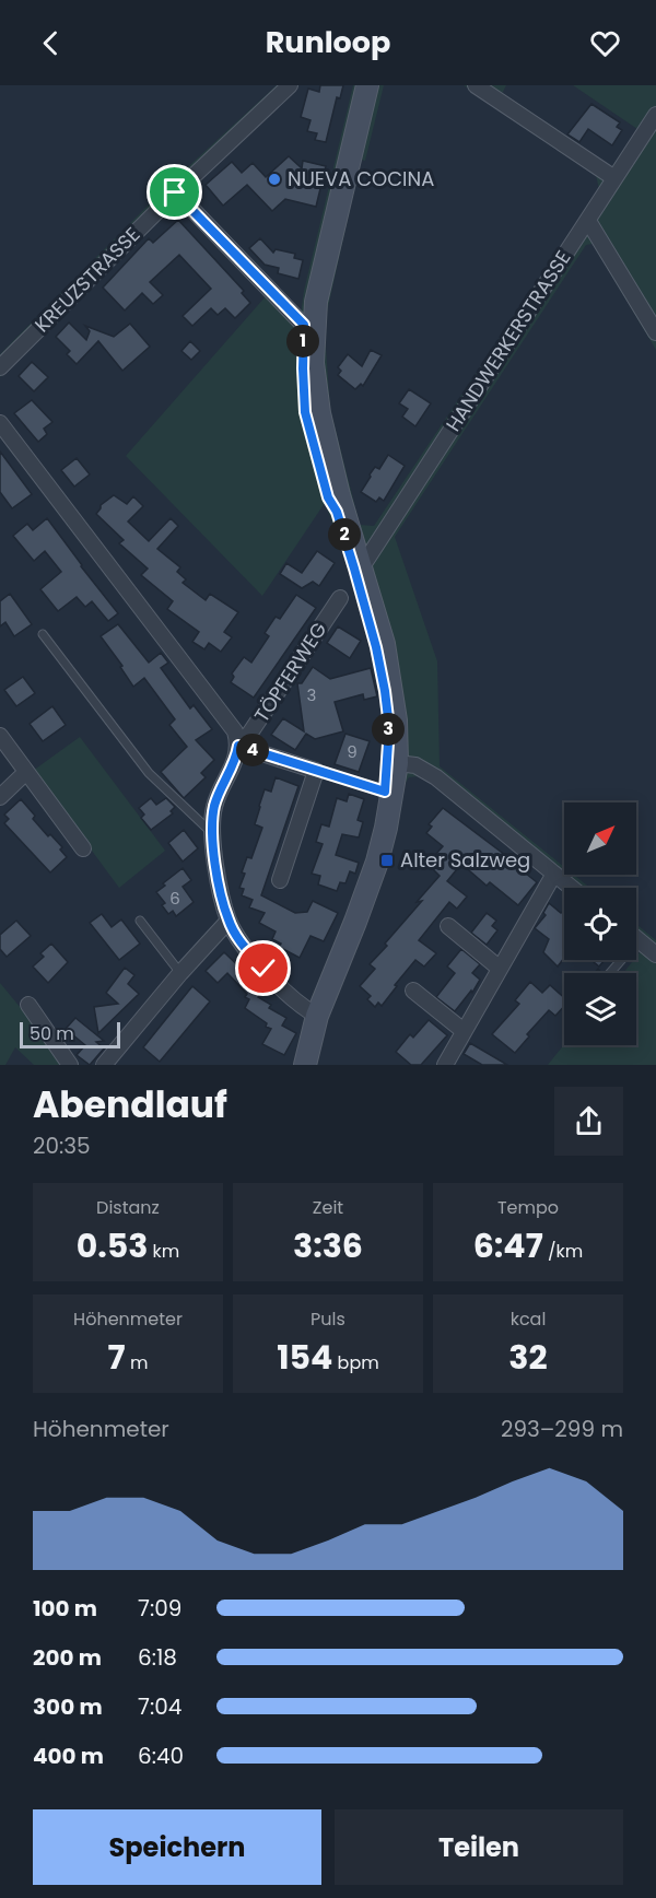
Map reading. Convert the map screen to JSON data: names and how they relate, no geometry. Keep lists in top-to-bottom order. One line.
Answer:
{"streets":{"street":["KREUZSTRASSE","HANDWERKERSTRASSE","TÖPFERWEG"]},"places":{"other":["NUEVA COCINA"],"transit":["Alter Salzweg"]},"house_numbers":["3","9","6"],"scale_bar":"50 m","north":"top right","page":{"header":"Runloop","pins":["1","2","3","4"],"scale":"50 m","heading":["Abendlauf","20:35"],"stats":[["Distanz","0.53 km"],["Zeit","3:36"],["Tempo","6:47 /km"],["Höhenmeter","7 m"],["Puls","154 bpm"],["kcal","32"]],"chart":["Höhenmeter","293–299 m"],"list":[{"name":"100 m","note":"7:09"},{"name":"200 m","note":"6:18"},{"name":"300 m","note":"7:04"},{"name":"400 m","note":"6:40"}],"buttons":["Speichern","Teilen"]}}
